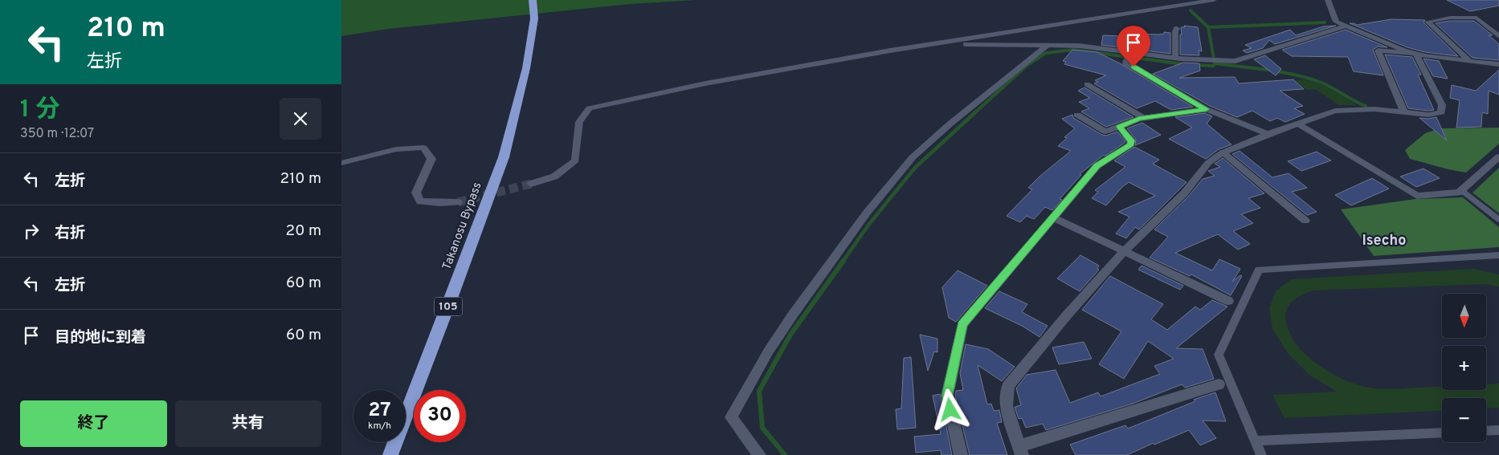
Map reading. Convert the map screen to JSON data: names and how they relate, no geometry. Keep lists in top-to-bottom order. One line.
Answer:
{"streets":{"highway":["Takanosu Bypass","105"]},"districts":["Isecho"],"north":"bottom","page":{"turn":["210 m","左折"],"heading":["1 分","350 m · 12:07"],"list":[{"name":"左折","value":"210 m"},{"name":"右折","value":"20 m"},{"name":"左折","value":"60 m"},{"name":"目的地に到着","value":"60 m"}],"map_buttons":["+","−"],"speed":"27 km/h","limit":"30","buttons":["終了","共有"]}}
